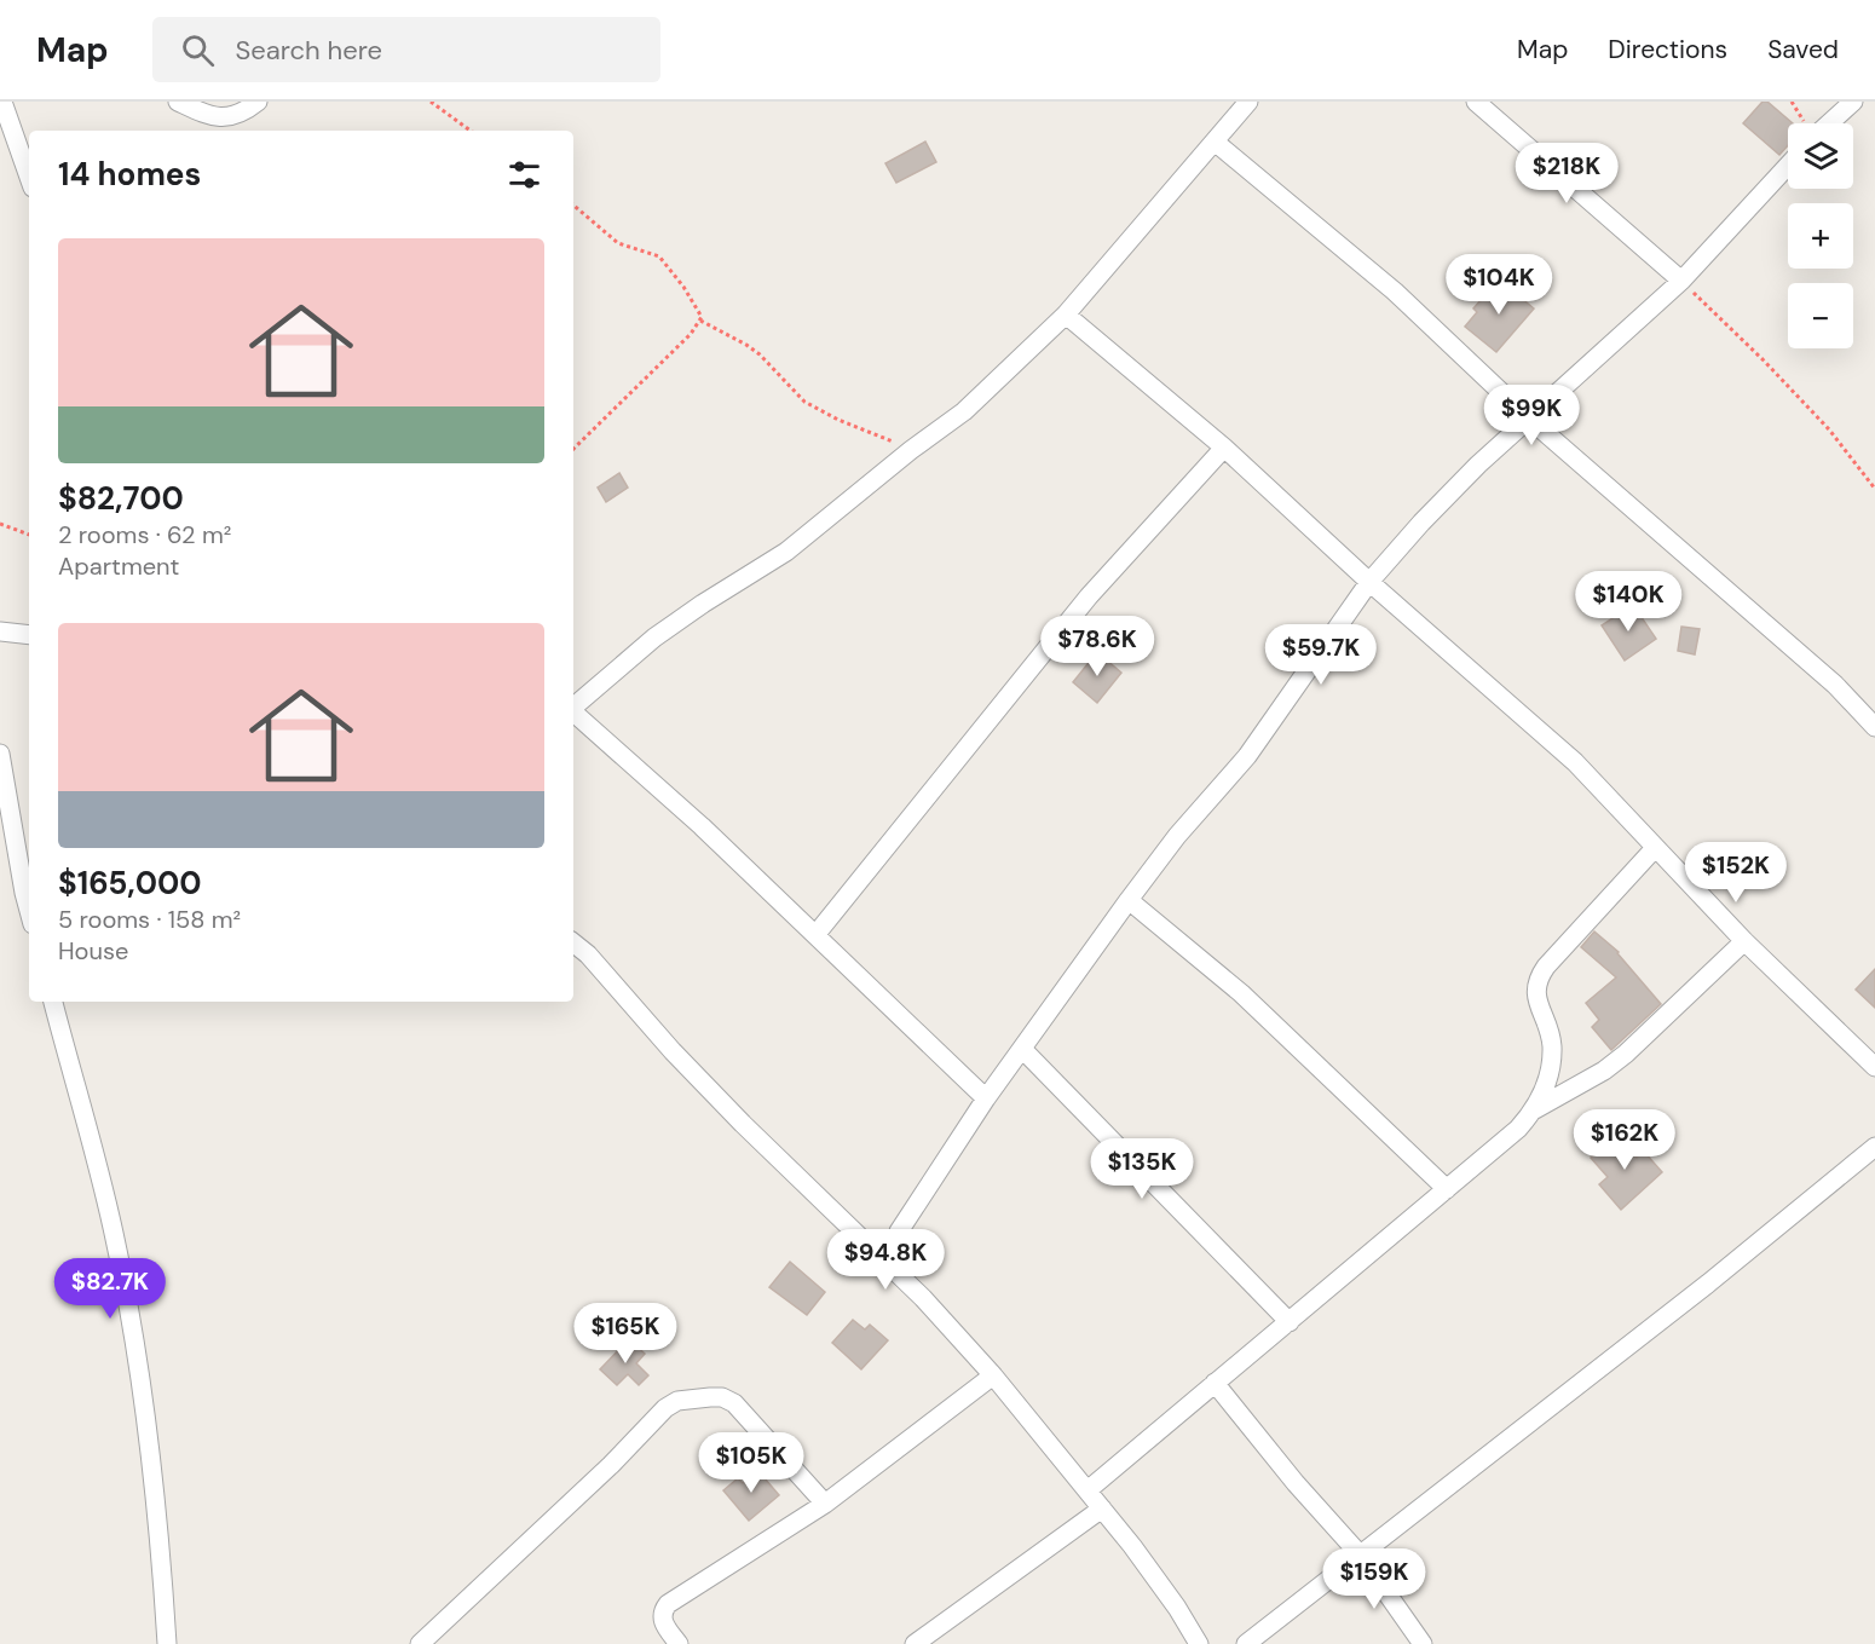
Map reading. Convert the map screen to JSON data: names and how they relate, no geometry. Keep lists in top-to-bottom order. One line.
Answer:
{"page":{"header":"Map","search":"Search here","nav":["Map","Directions","Saved"],"map_buttons":["+","−"],"heading":"14 homes","price":["$218K","$104K","$99K","$140K","$78.6K","$59.7K","$152K","$162K","$135K","$94.8K","$82.7K","$165K","$105K","$159K"],"list":[{"name":"$82,700","note":"2 rooms · 62 m² · Apartment"},{"name":"$165,000","note":"5 rooms · 158 m² · House"}]}}
